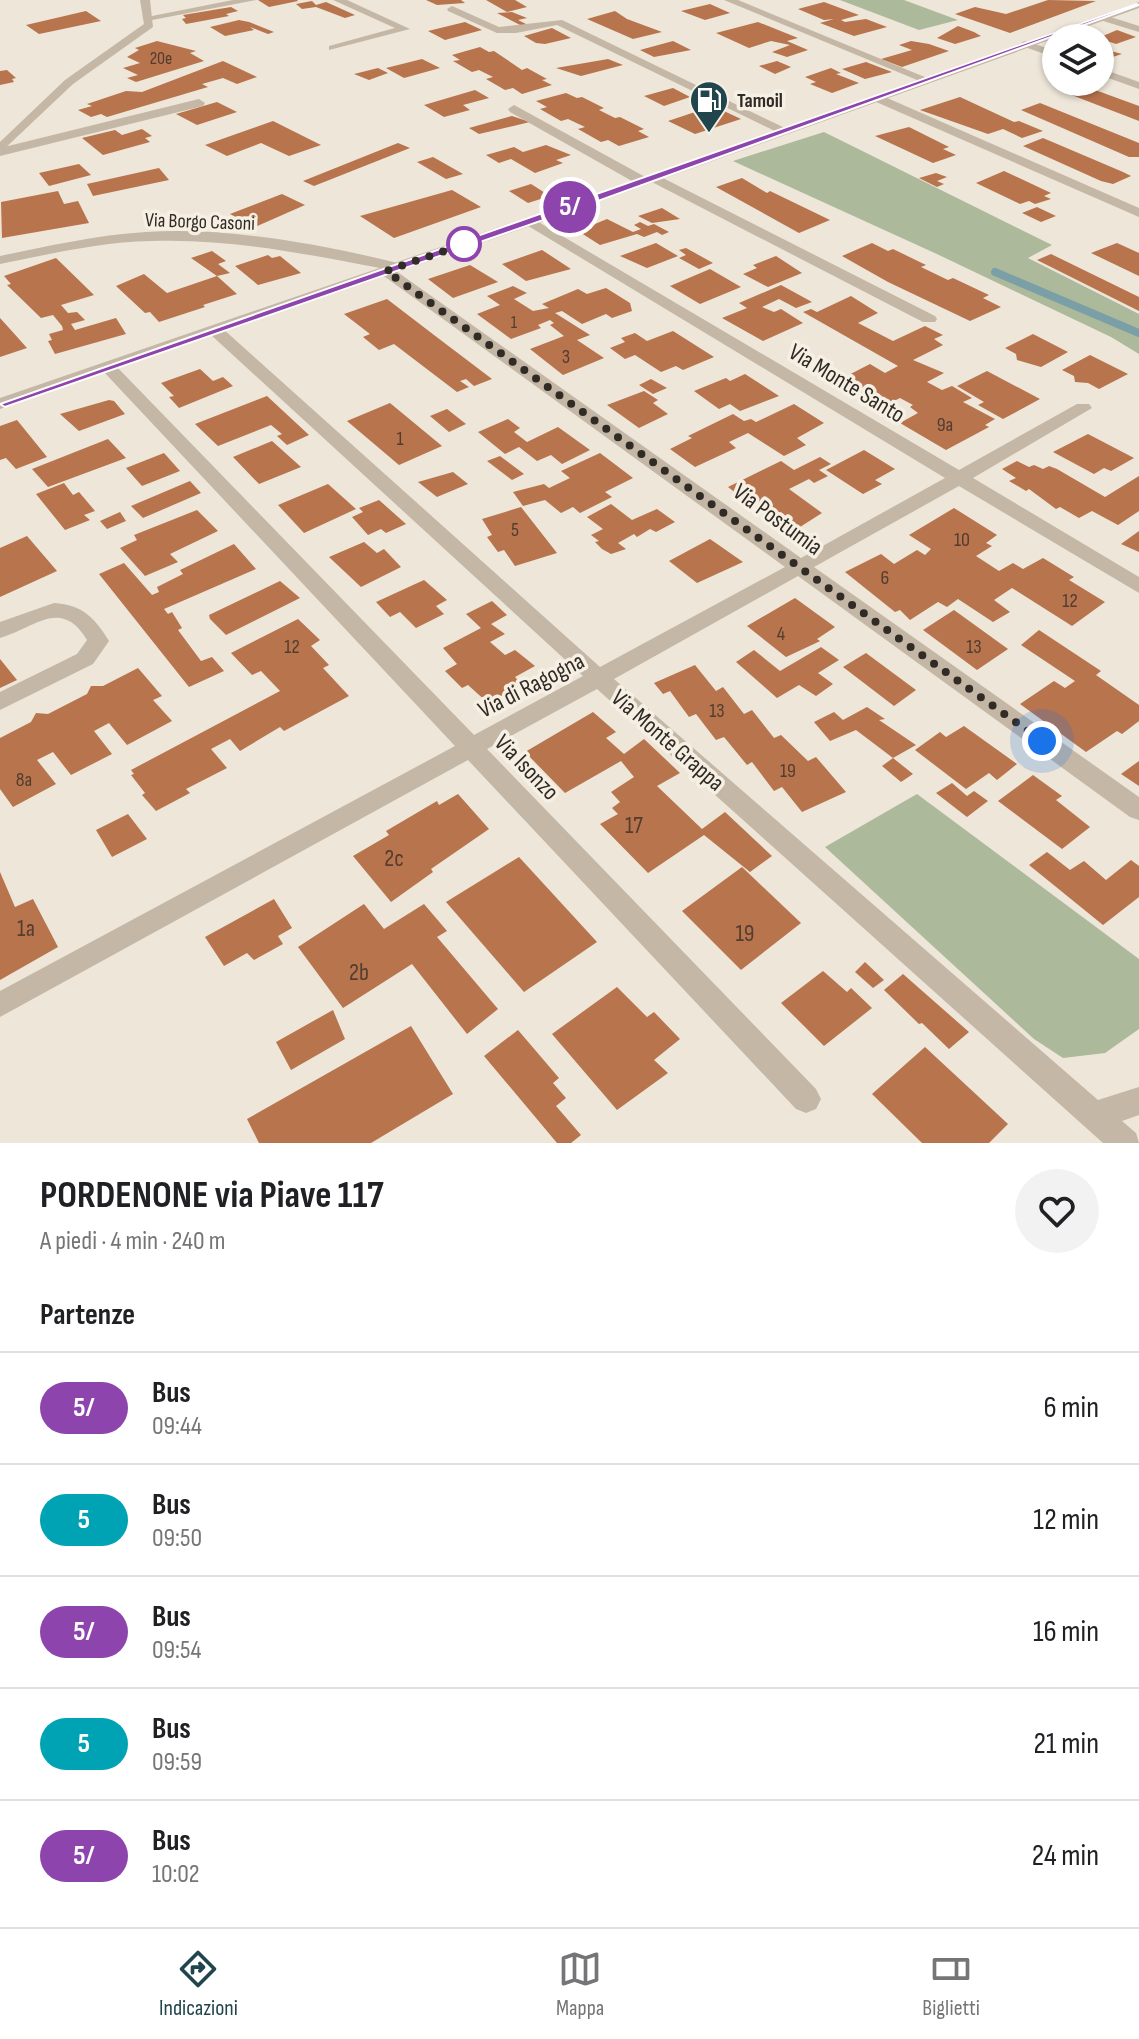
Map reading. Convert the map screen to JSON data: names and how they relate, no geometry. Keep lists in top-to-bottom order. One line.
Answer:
{"streets":{"street":["Via Borgo Casoni","Via Monte Santo","Via Postumia","Via di Ragogna","Via Monte Grappa","Via Isonzo"]},"crossings":[["Via Borgo Casoni","Via Postumia"],["Via Monte Santo","Via di Ragogna"],["Via Postumia","Via di Ragogna"],["Via di Ragogna","Via Monte Grappa"],["Via di Ragogna","Via Isonzo"]],"places":{"fuel station":["Tamoil"]},"lines":["bus line 5/"],"house_numbers":["20e","1","3","9a","1","5","10","6","12","4","12","13","13","19","8a","17","2c","1a","19","2b"],"page":{"on_map":"5/","heading":[["PORDENONE via Piave 117","A piedi · 4 min · 240 m"],"Partenze"],"list":[{"mark":"5/","name":"Bus","note":"09:44","value":"6 min"},{"mark":"5","name":"Bus","note":"09:50","value":"12 min"},{"mark":"5/","name":"Bus","note":"09:54","value":"16 min"},{"mark":"5","name":"Bus","note":"09:59","value":"21 min"},{"mark":"5/","name":"Bus","note":"10:02","value":"24 min"}],"tabs":["Indicazioni","Mappa","Biglietti"]}}
